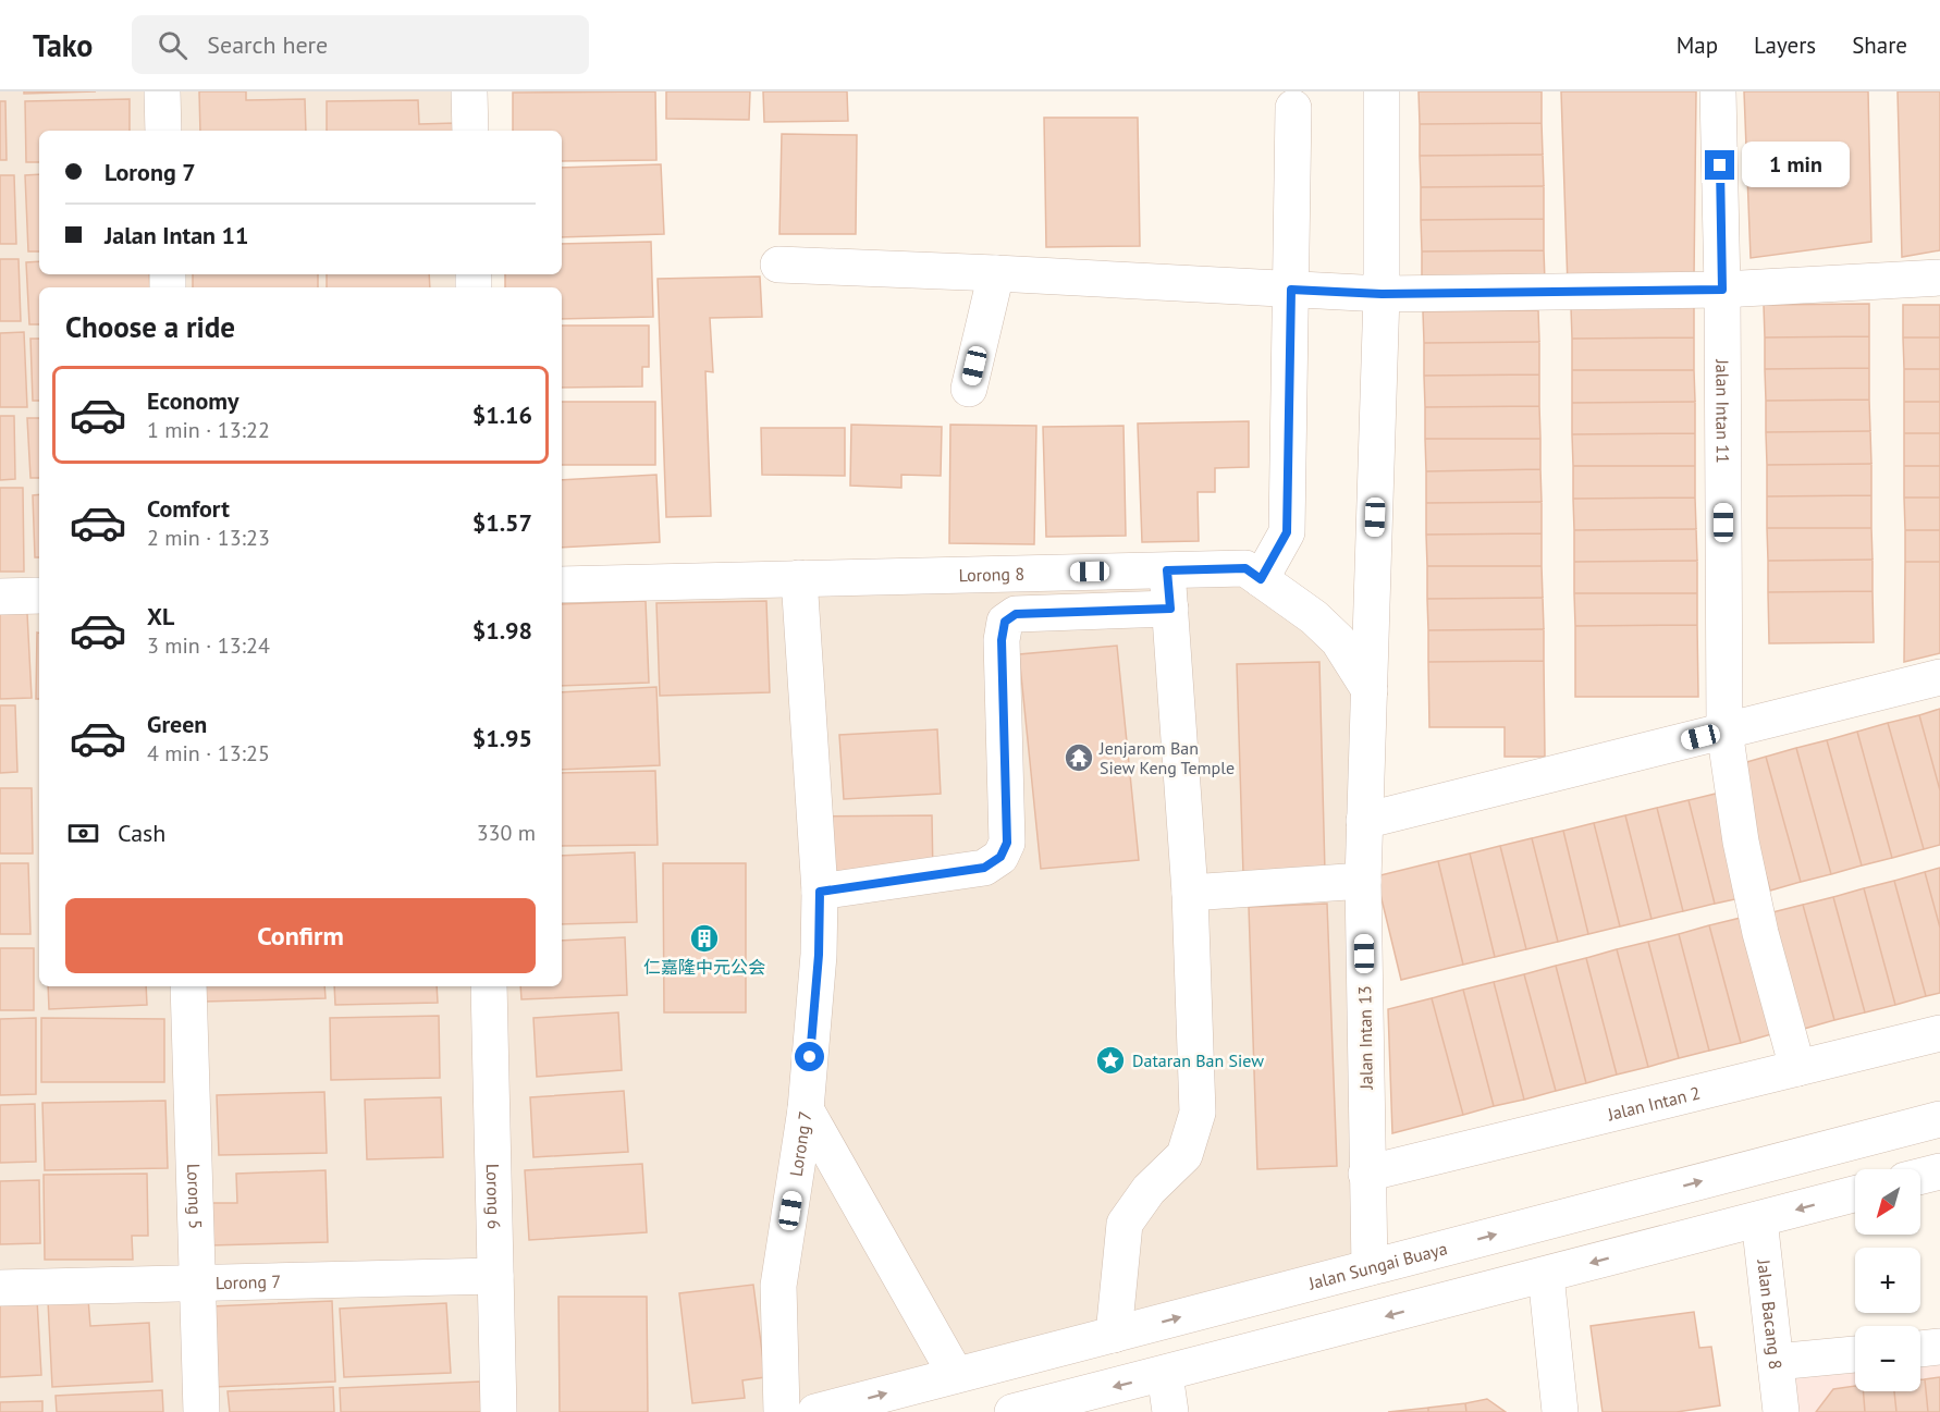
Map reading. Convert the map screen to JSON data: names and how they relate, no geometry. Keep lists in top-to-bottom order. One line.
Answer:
{"streets":{"street":["Jalan Intan 11","Lorong 8","Jalan Intan 13","Jalan Intan 2","Lorong 7","Lorong 5","Lorong 6","Jalan Sungai Buaya","Jalan Bacang 8"]},"crossings":[["Jalan Intan 11","Jalan Intan 2"],["Lorong 8","Jalan Intan 13"],["Lorong 8","Lorong 7"],["Jalan Intan 13","Jalan Intan 2"],["Jalan Intan 13","Jalan Sungai Buaya"],["Lorong 7","Lorong 5"],["Lorong 7","Lorong 6"]],"places":{"temple":["Jenjarom Ban Siew Keng Temple"],"building":["仁嘉隆中元公会"],"place":["Dataran Ban Siew"]},"north":"bottom left","page":{"header":"Tako","search":"Search here","nav":["Map","Layers","Share"],"banner":["Lorong 7","Jalan Intan 11"],"bubble":"1 min","heading":"Choose a ride","list":[{"name":"Economy","note":"1 min · 13:22","value":"$1.16"},{"name":"Comfort","note":"2 min · 13:23","value":"$1.57"},{"name":"XL","note":"3 min · 13:24","value":"$1.98"},{"name":"Green","note":"4 min · 13:25","value":"$1.95"}],"pay":["Cash","330 m"],"buttons":"Confirm","map_buttons":["+","−"]}}
